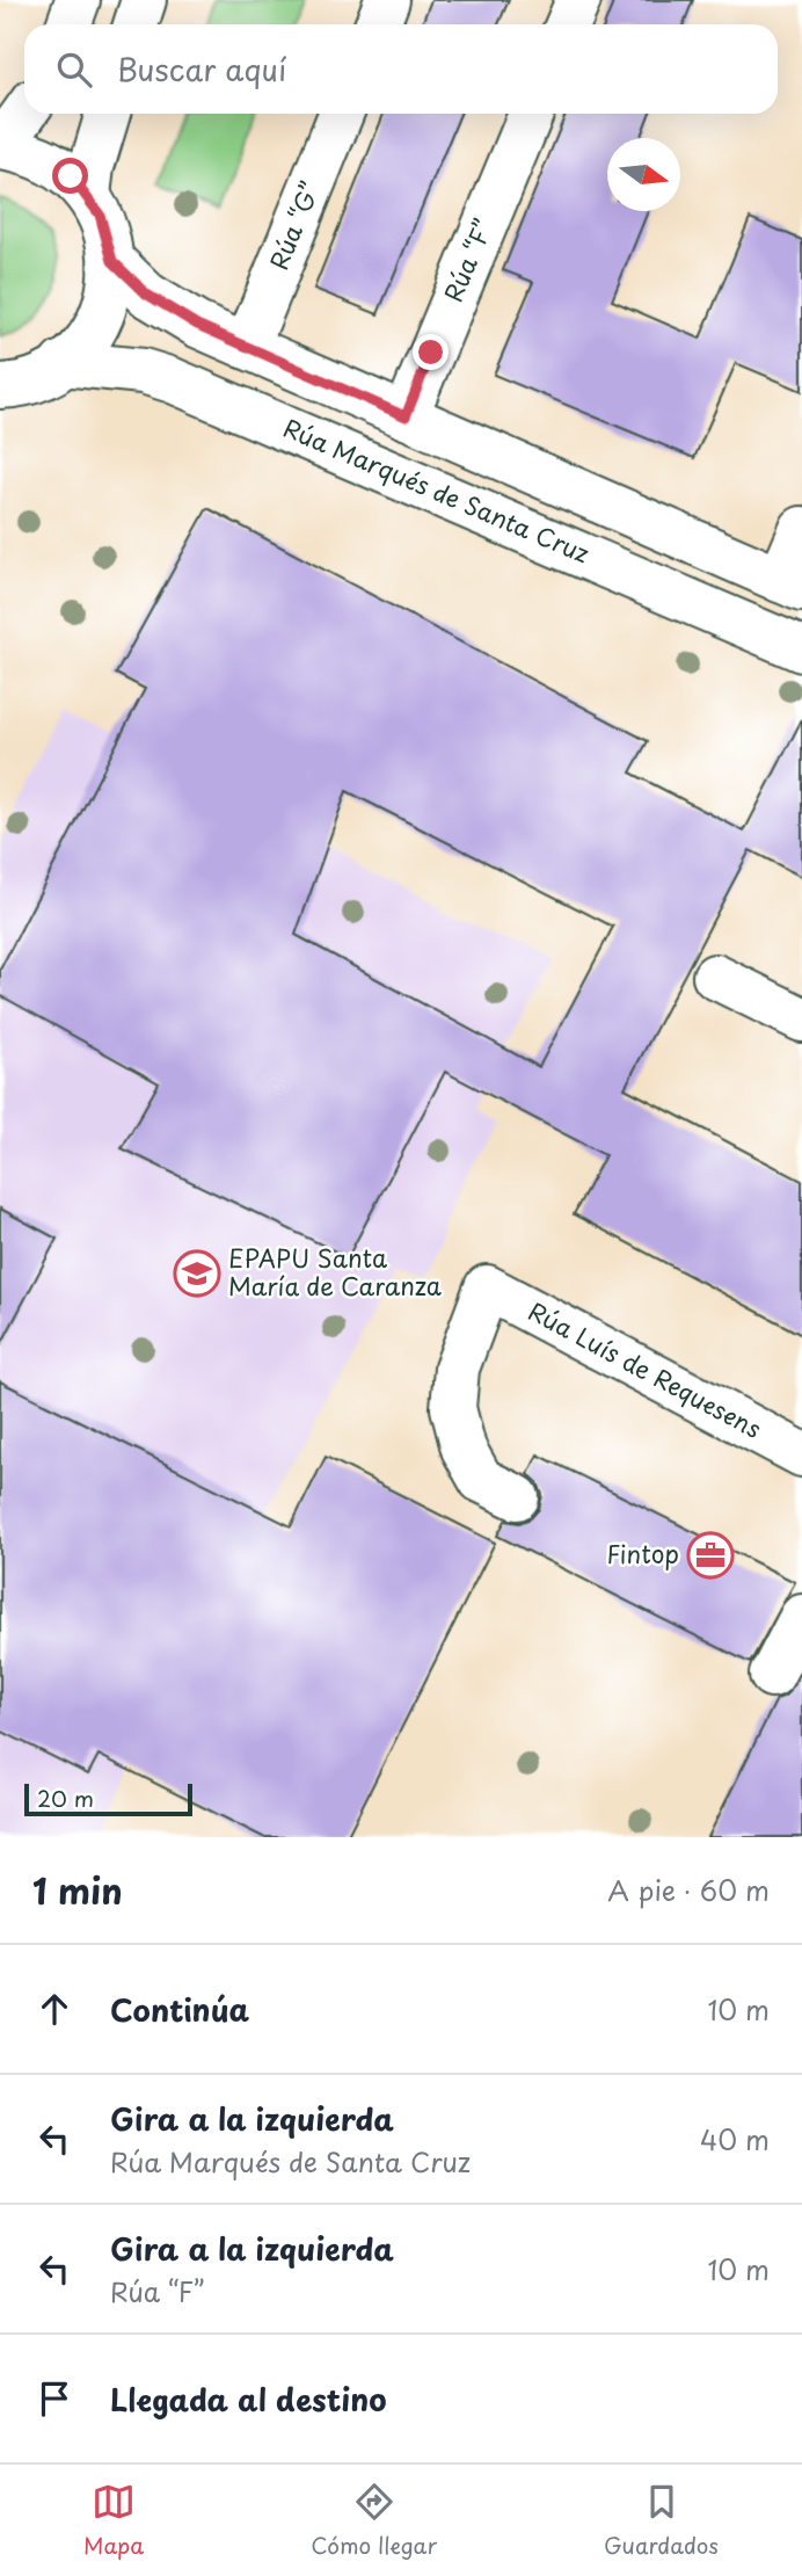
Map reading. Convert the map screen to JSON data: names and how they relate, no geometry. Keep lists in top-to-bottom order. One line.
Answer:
{"streets":{"street":["Rúa “G”","Rúa “F”","Rúa Marqués de Santa Cruz","Rúa Luís de Requesens"]},"places":{"school or university":["EPAPU Santa María de Caranza"],"office":["Fintop"]},"scale_bar":"20 m","north":"right","page":{"search":"Buscar aquí","scale":"20 m","heading":["1 min","A pie · 60 m"],"list":[["Continúa","10 m"],["Gira a la izquierda","Rúa Marqués de Santa Cruz","40 m"],["Gira a la izquierda","Rúa “F”","10 m"],"Llegada al destino"],"nav":["Mapa","Cómo llegar","Guardados"]}}
